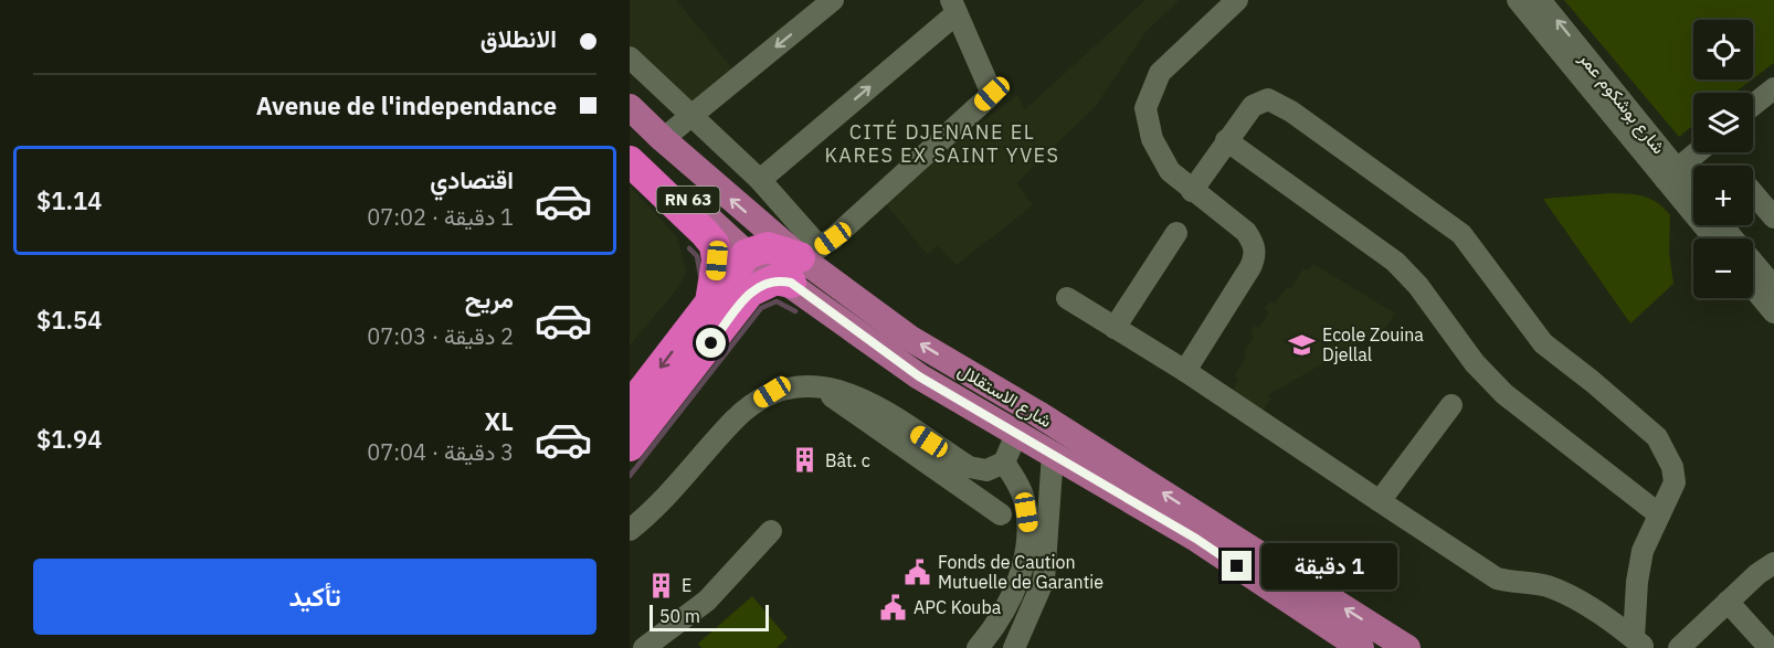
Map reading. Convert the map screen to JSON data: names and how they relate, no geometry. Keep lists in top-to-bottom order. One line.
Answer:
{"streets":{"main road":["RN 63","شارع الاستقلال"],"street":["شارع بوشكوم عمر"]},"crossings":[["RN 63","شارع الاستقلال"]],"districts":["CITÉ DJENANE EL KARES EX SAINT YVES"],"places":{"school or university":["Ecole Zouina Djellal"],"building":["Bât. c","E"],"public building":["Fonds de Caution Mutuelle de Garantie","APC Kouba"]},"scale_bar":"50 m","page":{"banner":["الانطلاق","Avenue de l'independance"],"map_buttons":["+","−"],"list":[{"name":"اقتصادي","note":"1 دقيقة · 07:02","value":"$1.14"},{"name":"مريح","note":"2 دقيقة · 07:03","value":"$1.54"},{"name":"XL","note":"3 دقيقة · 07:04","value":"$1.94"}],"bubble":"1 دقيقة","buttons":"تأكيد","scale":"50 m"}}
